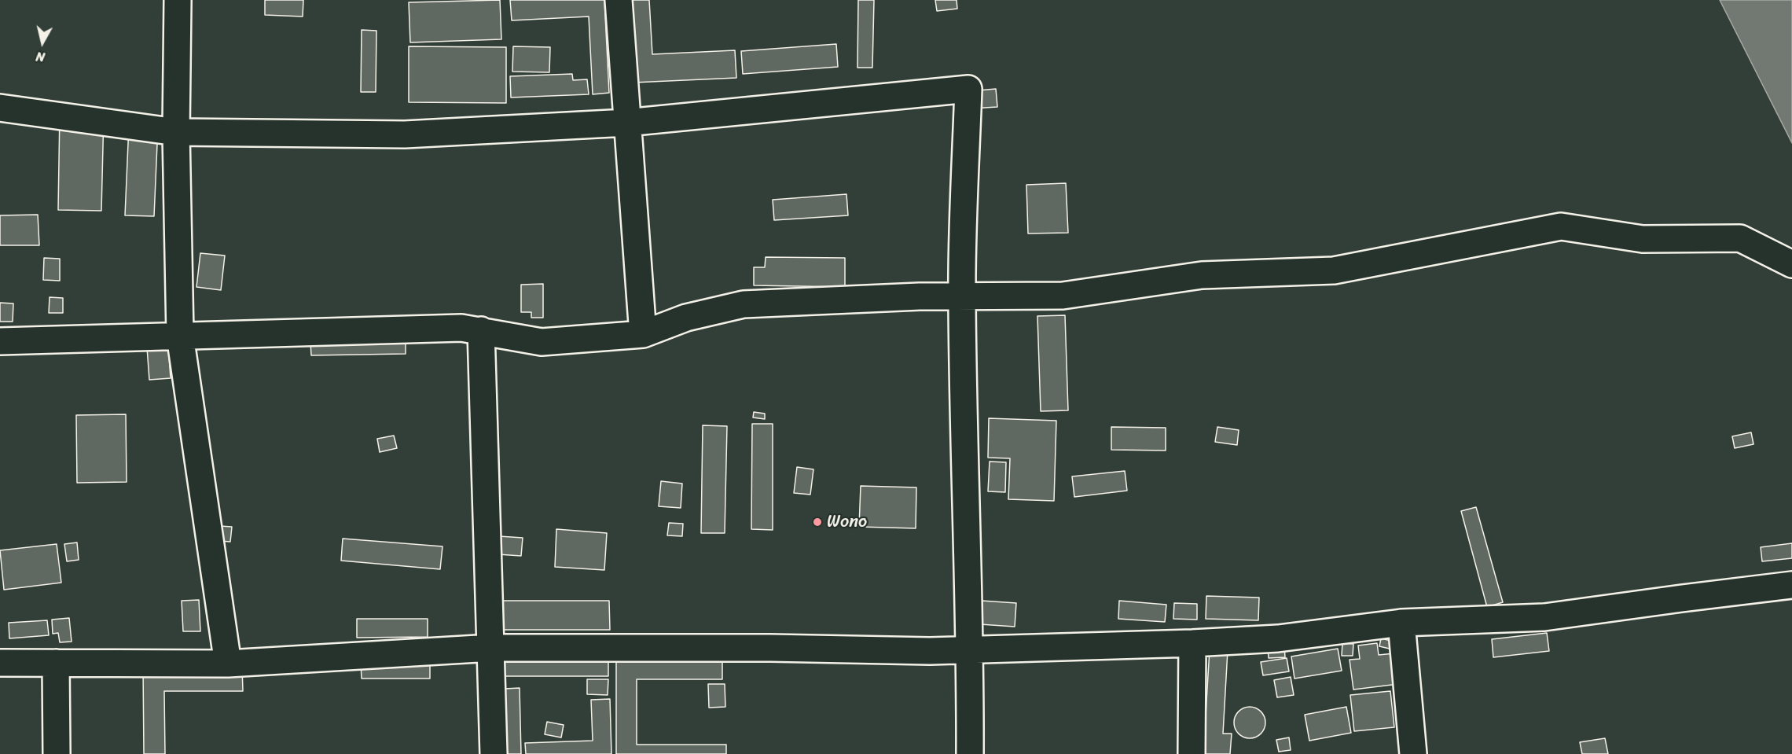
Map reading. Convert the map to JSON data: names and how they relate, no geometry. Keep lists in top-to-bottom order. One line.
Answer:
{"places":["Wono"],"north":"bottom"}
